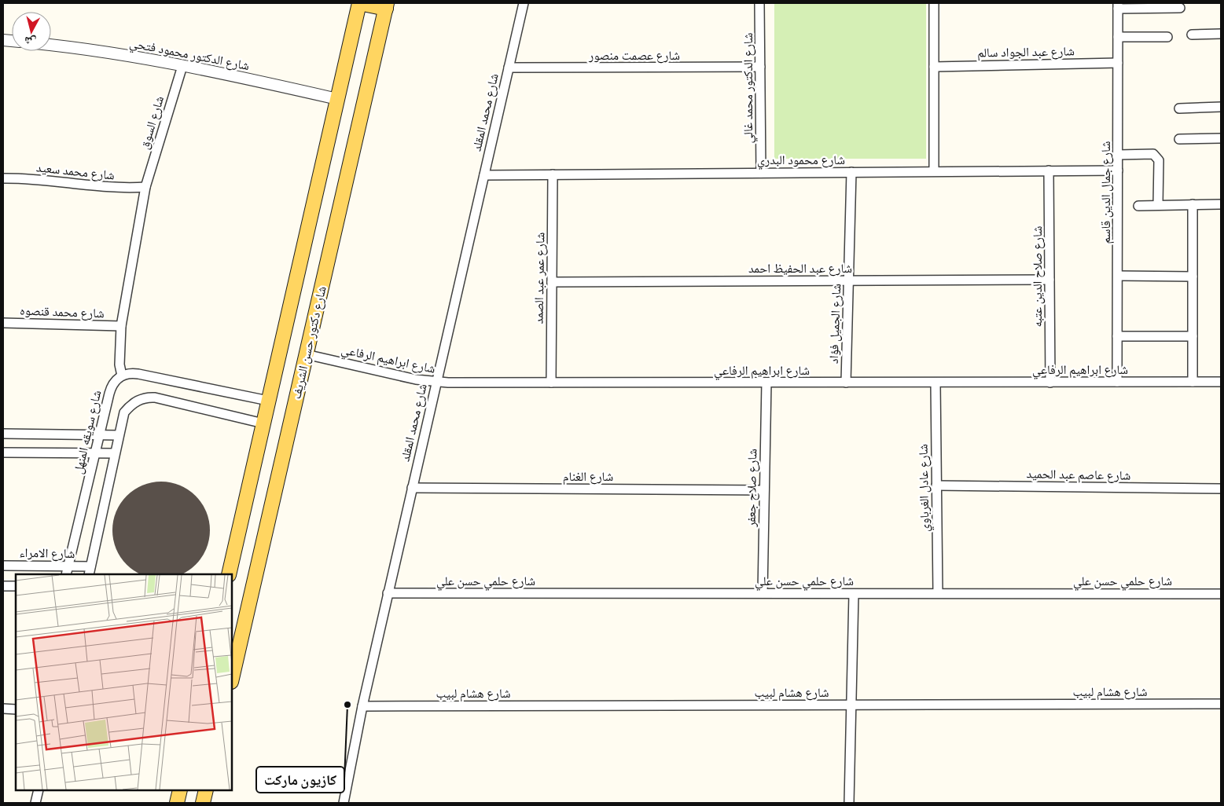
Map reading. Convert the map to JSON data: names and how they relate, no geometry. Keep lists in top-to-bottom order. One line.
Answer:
{"streets":{"main road":["شارع دكتور حسن الشريف"],"street":["شارع عبد الجواد سالم","شارع الدكتور محمود فتحي","شارع عصمت منصور","شارع الدكتور محمد غالي","شارع محمد المقلد","شارع السوق","شارع محمود البدري","شارع محمد سعيد","شارع جمال الدين قاسم","شارع عبد الحفيظ احمد","شارع صلاح الدين عتبه","شارع عمر عبد الصمد","شارع محمد قنصوه","شارع الجميل فؤاد","شارع ابراهيم الرفاعي","شارع سويقه المنهل","شارع عاصم عبد الحميد","شارع الغنام","شارع صلاح جعفر","شارع عادل الغرباوي","شارع الامراء","شارع حلمي حسن علي","شارع هشام لبيب"]},"crossings":[["شارع عبد الجواد سالم","شارع جمال الدين قاسم"],["شارع الدكتور محمود فتحي","شارع السوق"],["شارع الدكتور محمود فتحي","شارع دكتور حسن الشريف"],["شارع عصمت منصور","شارع الدكتور محمد غالي"],["شارع عصمت منصور","شارع محمد المقلد"],["شارع الدكتور محمد غالي","شارع محمود البدري"],["شارع محمد المقلد","شارع محمود البدري"],["شارع محمد المقلد","شارع ابراهيم الرفاعي"],["شارع محمد المقلد","شارع الغنام"],["شارع محمد المقلد","شارع حلمي حسن علي"],["شارع محمد المقلد","شارع هشام لبيب"],["شارع السوق","شارع محمد سعيد"],["شارع السوق","شارع محمد قنصوه"],["شارع السوق","شارع سويقه المنهل"],["شارع محمود البدري","شارع جمال الدين قاسم"],["شارع محمود البدري","شارع صلاح الدين عتبه"],["شارع محمود البدري","شارع عمر عبد الصمد"],["شارع محمود البدري","شارع الجميل فؤاد"],["شارع جمال الدين قاسم","شارع ابراهيم الرفاعي"],["شارع عبد الحفيظ احمد","شارع صلاح الدين عتبه"],["شارع عبد الحفيظ احمد","شارع عمر عبد الصمد"],["شارع عبد الحفيظ احمد","شارع الجميل فؤاد"],["شارع صلاح الدين عتبه","شارع ابراهيم الرفاعي"],["شارع عمر عبد الصمد","شارع ابراهيم الرفاعي"],["شارع الجميل فؤاد","شارع ابراهيم الرفاعي"],["شارع دكتور حسن الشريف","شارع ابراهيم الرفاعي"],["شارع ابراهيم الرفاعي","شارع صلاح جعفر"],["شارع ابراهيم الرفاعي","شارع عادل الغرباوي"],["شارع سويقه المنهل","شارع الامراء"],["شارع عاصم عبد الحميد","شارع عادل الغرباوي"],["شارع الغنام","شارع صلاح جعفر"],["شارع صلاح جعفر","شارع حلمي حسن علي"],["شارع عادل الغرباوي","شارع حلمي حسن علي"]],"places":["كازيون ماركت"],"north":"bottom"}
